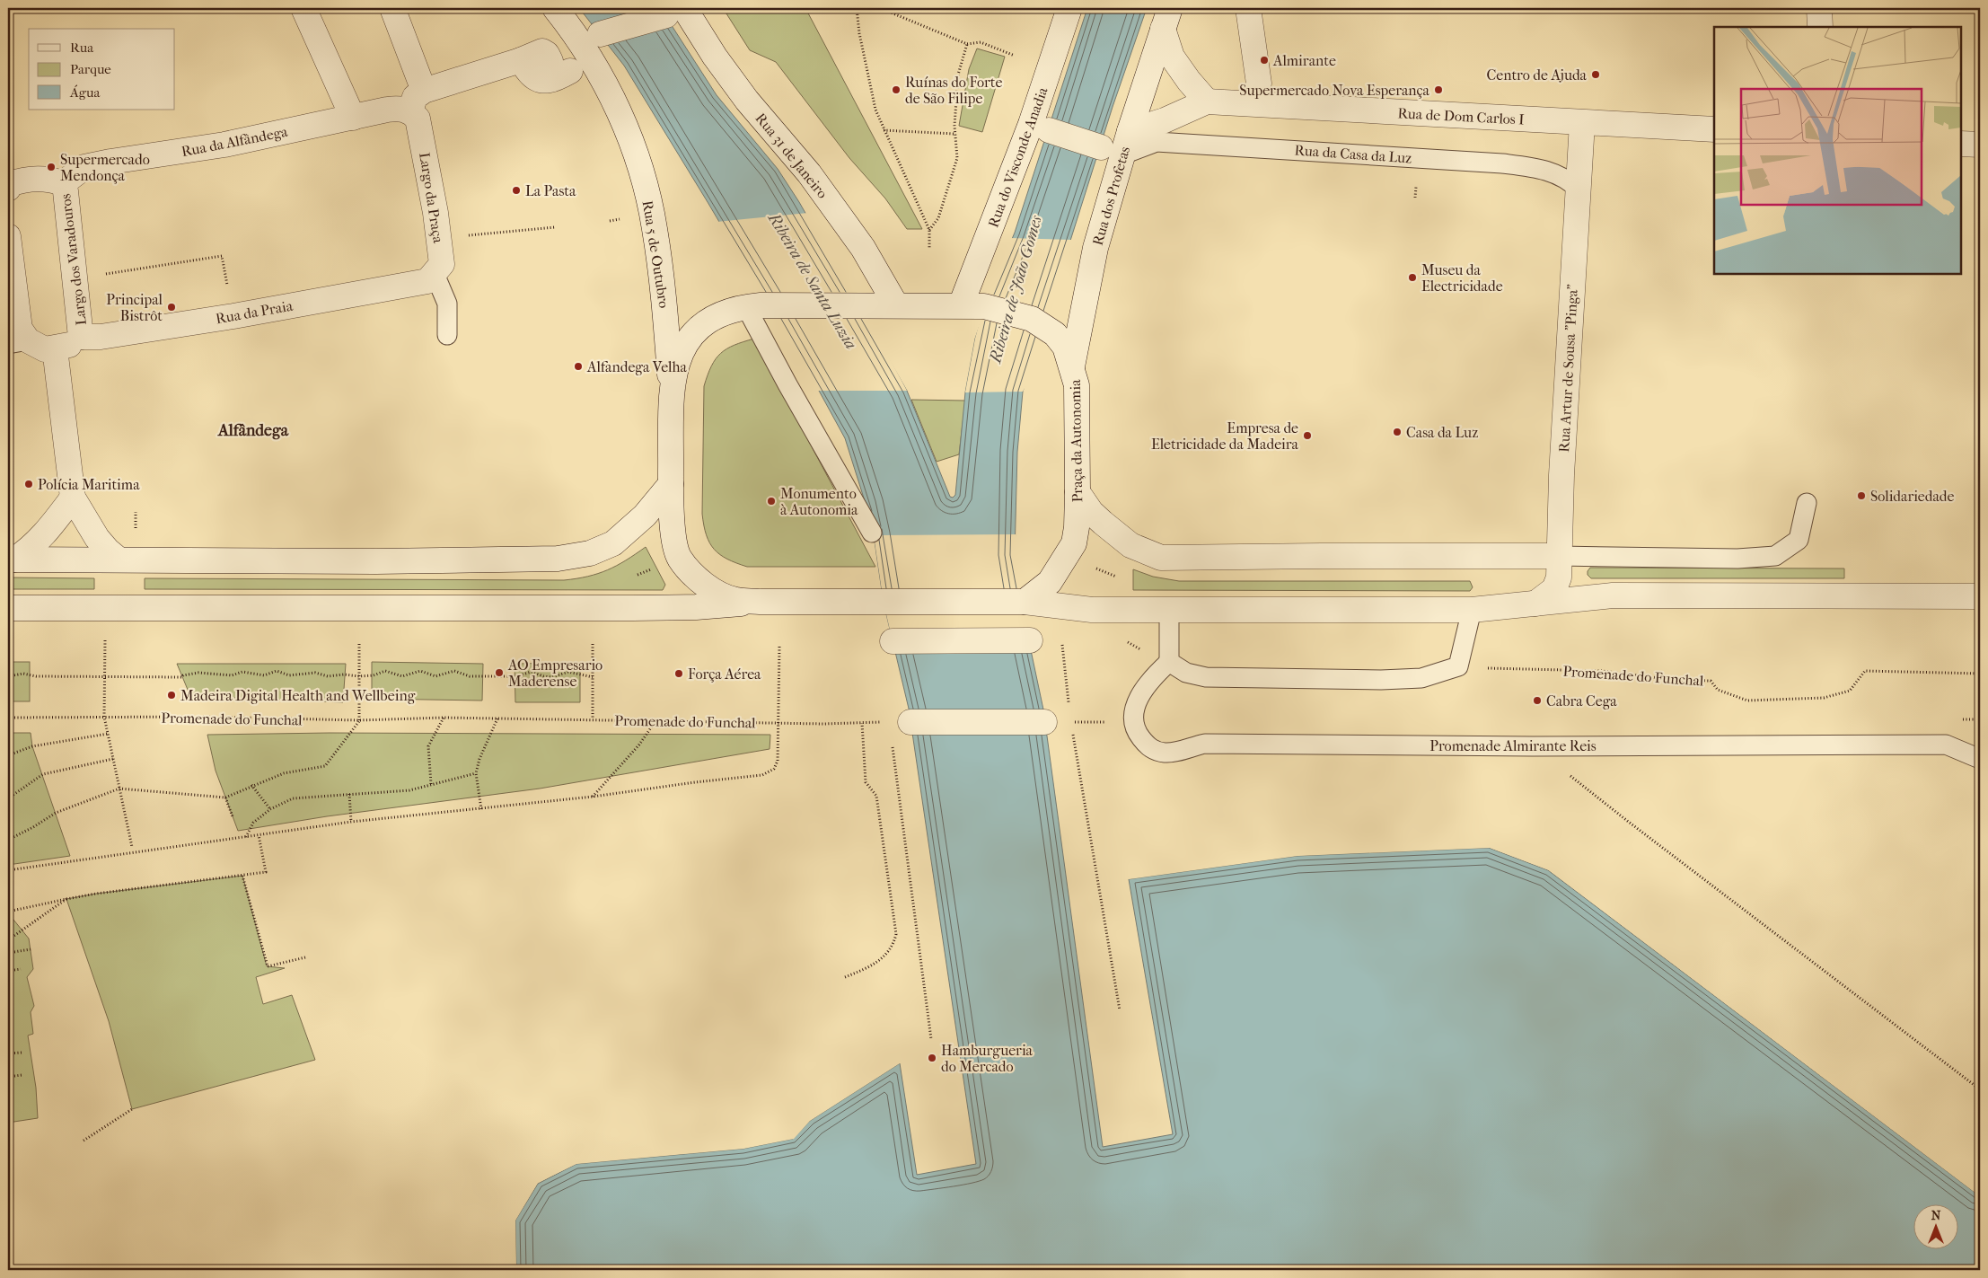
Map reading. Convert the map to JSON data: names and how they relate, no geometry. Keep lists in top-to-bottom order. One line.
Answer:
{"streets":{"street":["Rua de Dom Carlos I","Rua da Alfândega","Rua 31 de Janeiro","Rua do Visconde Anadia","Rua dos Profetas","Largo da Praça","Rua 5 de Outubro","Largo dos Varadouros","Rua da Praia","Rua Artur de Sousa \"Pinga\"","Praça da Autonomia"],"lane":["Rua da Casa da Luz","Promenade Almirante Reis"],"path":["Promenade do Funchal"]},"crossings":[["Rua de Dom Carlos I","Rua dos Profetas"],["Rua de Dom Carlos I","Rua Artur de Sousa \"Pinga\""],["Rua da Alfândega","Largo da Praça"],["Rua da Alfândega","Largo dos Varadouros"],["Rua da Casa da Luz","Rua dos Profetas"],["Rua da Casa da Luz","Rua Artur de Sousa \"Pinga\""],["Rua 31 de Janeiro","Praça da Autonomia"],["Rua do Visconde Anadia","Praça da Autonomia"],["Rua dos Profetas","Praça da Autonomia"],["Largo da Praça","Rua da Praia"],["Rua 5 de Outubro","Praça da Autonomia"],["Largo dos Varadouros","Rua da Praia"]],"districts":["Alfândega"],"water":["Ribeira de Santa Luzia","Ribeira de João Gomes"],"places":["Almirante","Centro de Ajuda","Ruínas do Forte de São Filipe","Supermercado Nova Esperança","Supermercado Mendonça","La Pasta","Museu da Electricidade","Principal Bistrôt","Alfandega Velha","Casa da Luz","Empresa de Eletricidade da Madeira","Polícia Maritima","Solidariedade","Monumento à Autonomia","AO Empresario Maderense","Força Aérea","Madeira Digital Health and Wellbeing","Cabra Cega","Hamburgueria do Mercado"],"legend":["Rua","Parque","Água"],"north":"top"}
